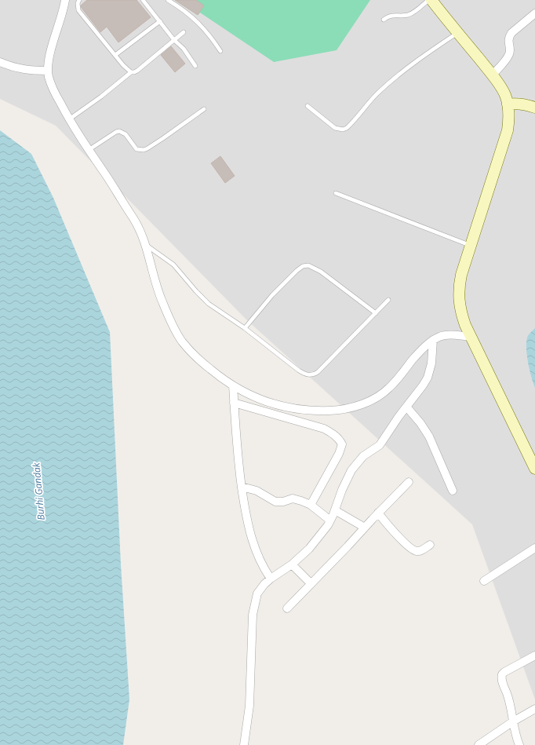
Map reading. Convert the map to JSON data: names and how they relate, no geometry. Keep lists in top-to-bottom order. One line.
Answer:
{"water":["Burhi Gandak"]}
